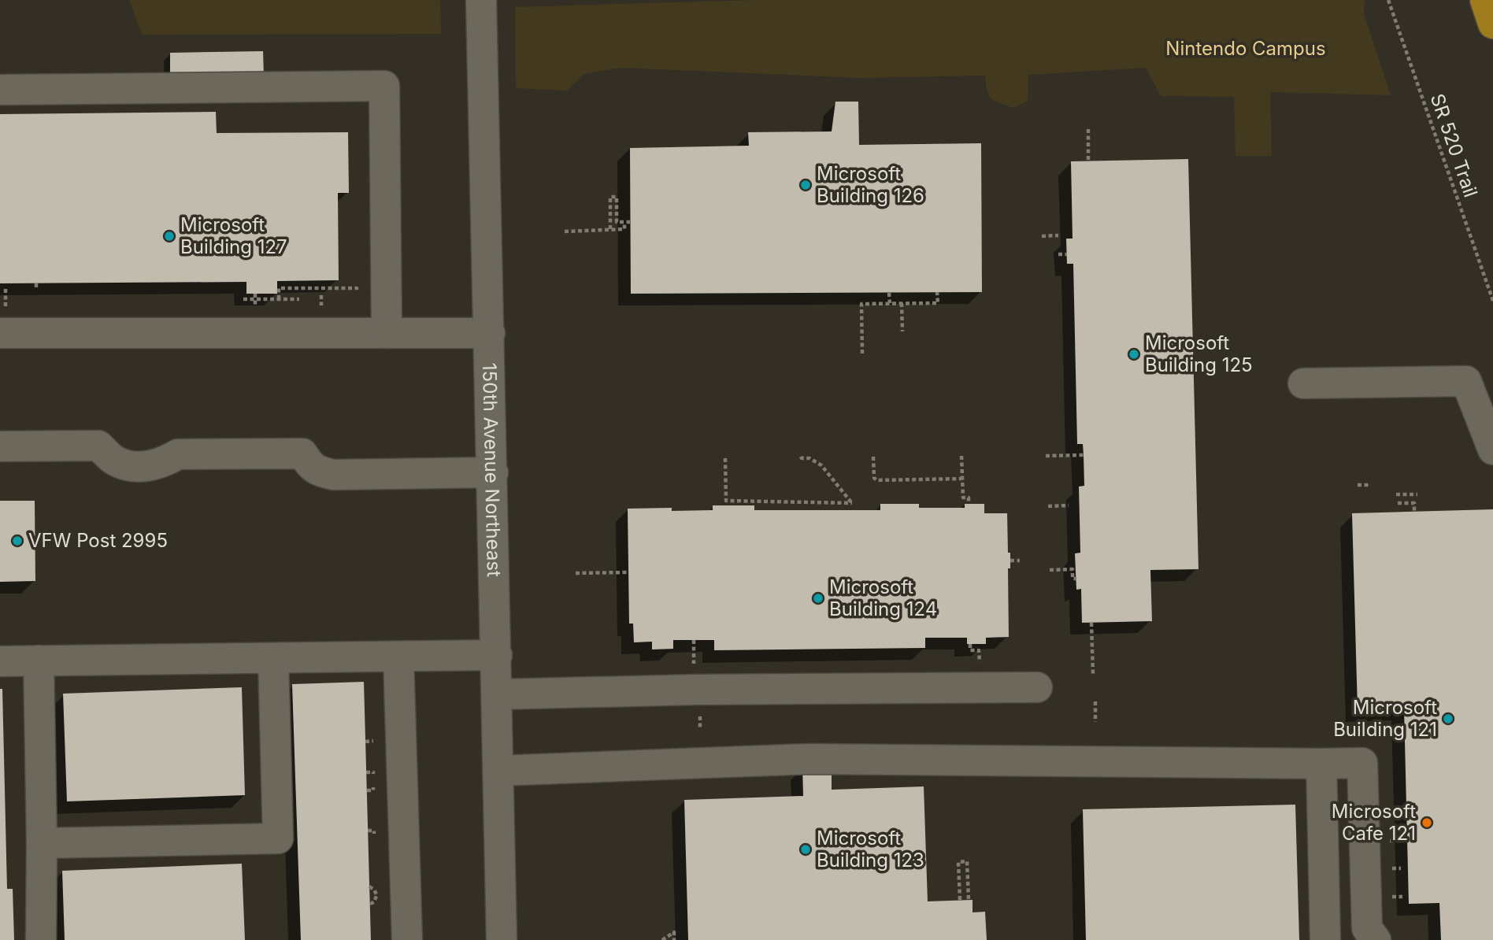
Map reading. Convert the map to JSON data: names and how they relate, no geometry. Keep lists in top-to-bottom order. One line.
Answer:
{"streets":{"street":["150th Avenue Northeast"],"path":["SR 520 Trail"]},"parks":["Nintendo Campus"],"places":["Microsoft Building 126","Microsoft Building 127","Microsoft Building 125","VFW Post 2995","Microsoft Building 124","Microsoft Building 121","Microsoft Cafe 121","Microsoft Building 123"]}
